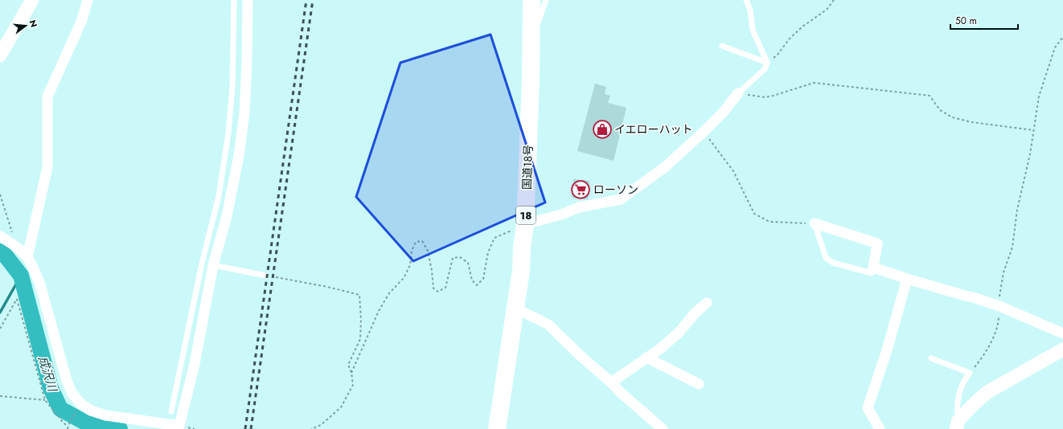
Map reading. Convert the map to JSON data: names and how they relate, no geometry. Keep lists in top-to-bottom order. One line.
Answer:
{"streets":{"highway":["国道18号","18"]},"water":["成沢川"],"places":{"shop":["イエローハット"],"supermarket":["ローソン"]},"scale_bar":"50 m","north":"right"}
